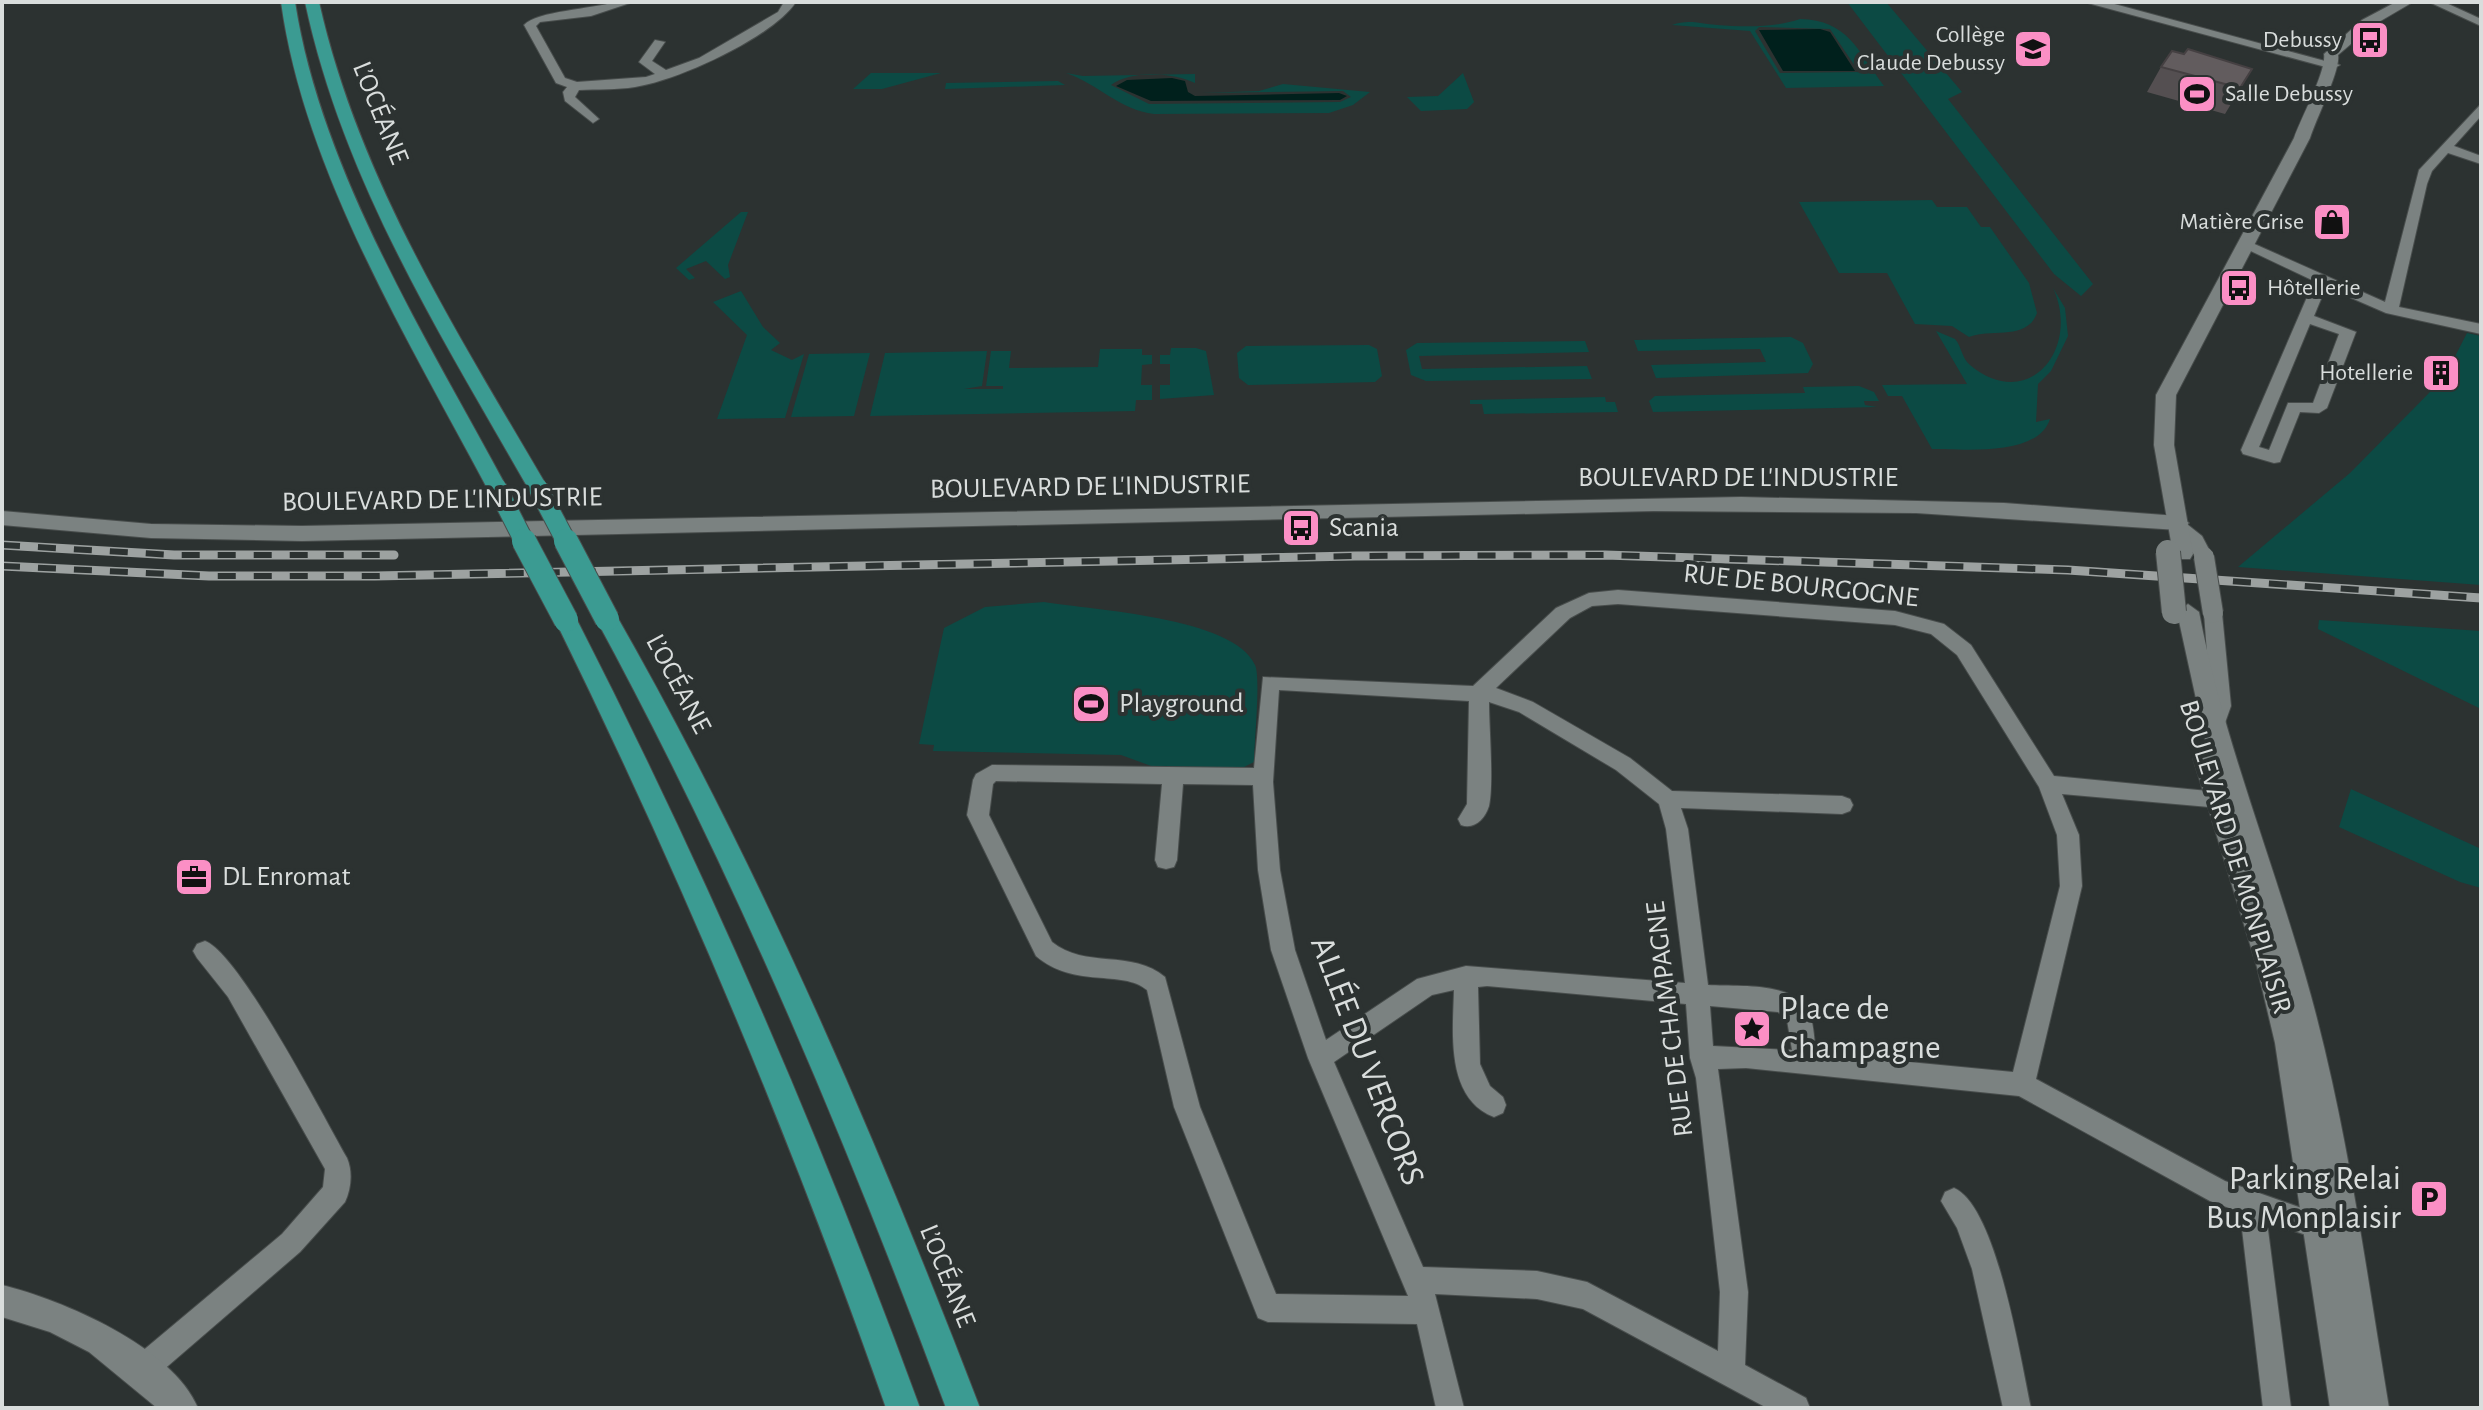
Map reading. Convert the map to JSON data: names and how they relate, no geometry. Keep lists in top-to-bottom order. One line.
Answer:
{"streets":{"highway":["L’OCÉANE"],"main road":["BOULEVARD DE L'INDUSTRIE","BOULEVARD DE MONPLAISIR"],"street":["RUE DE BOURGOGNE","RUE DE CHAMPAGNE","ALLÉE DU VERCORS"]},"crossings":[["BOULEVARD DE L'INDUSTRIE","BOULEVARD DE MONPLAISIR"],["RUE DE BOURGOGNE","ALLÉE DU VERCORS"]],"places":{"bus stop":["Debussy","Hôtellerie","Scania"],"school or university":["Collège Claude Debussy"],"sports":["Salle Debussy","Playground"],"shop":["Matière Grise"],"building":["Hotellerie"],"office":["DL Enromat"],"place":["Place de Champagne"],"parking":["Parking Relai Bus Monplaisir"]}}
